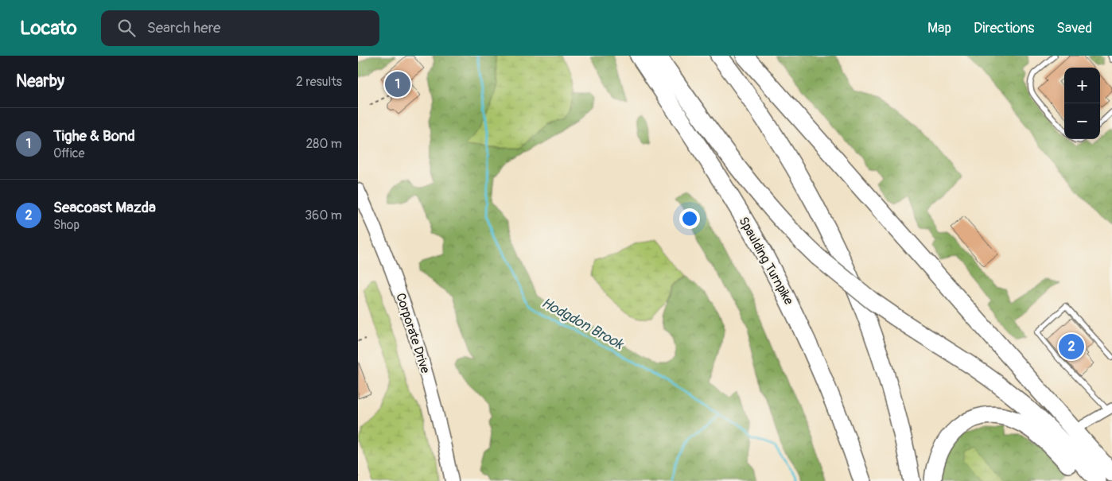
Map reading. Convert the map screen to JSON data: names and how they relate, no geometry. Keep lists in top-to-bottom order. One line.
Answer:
{"streets":{"highway":["Spaulding Turnpike"],"street":["Corporate Drive"]},"water":["Hodgdon Brook"],"page":{"header":"Locato","search":"Search here","nav":["Map","Directions","Saved"],"heading":["Nearby","2 results"],"map_buttons":["+","−"],"pins":["1","2"],"list":[{"mark":"1","name":"Tighe & Bond","note":"Office","value":"280 m"},{"mark":"2","name":"Seacoast Mazda","note":"Shop","value":"360 m"}]}}
